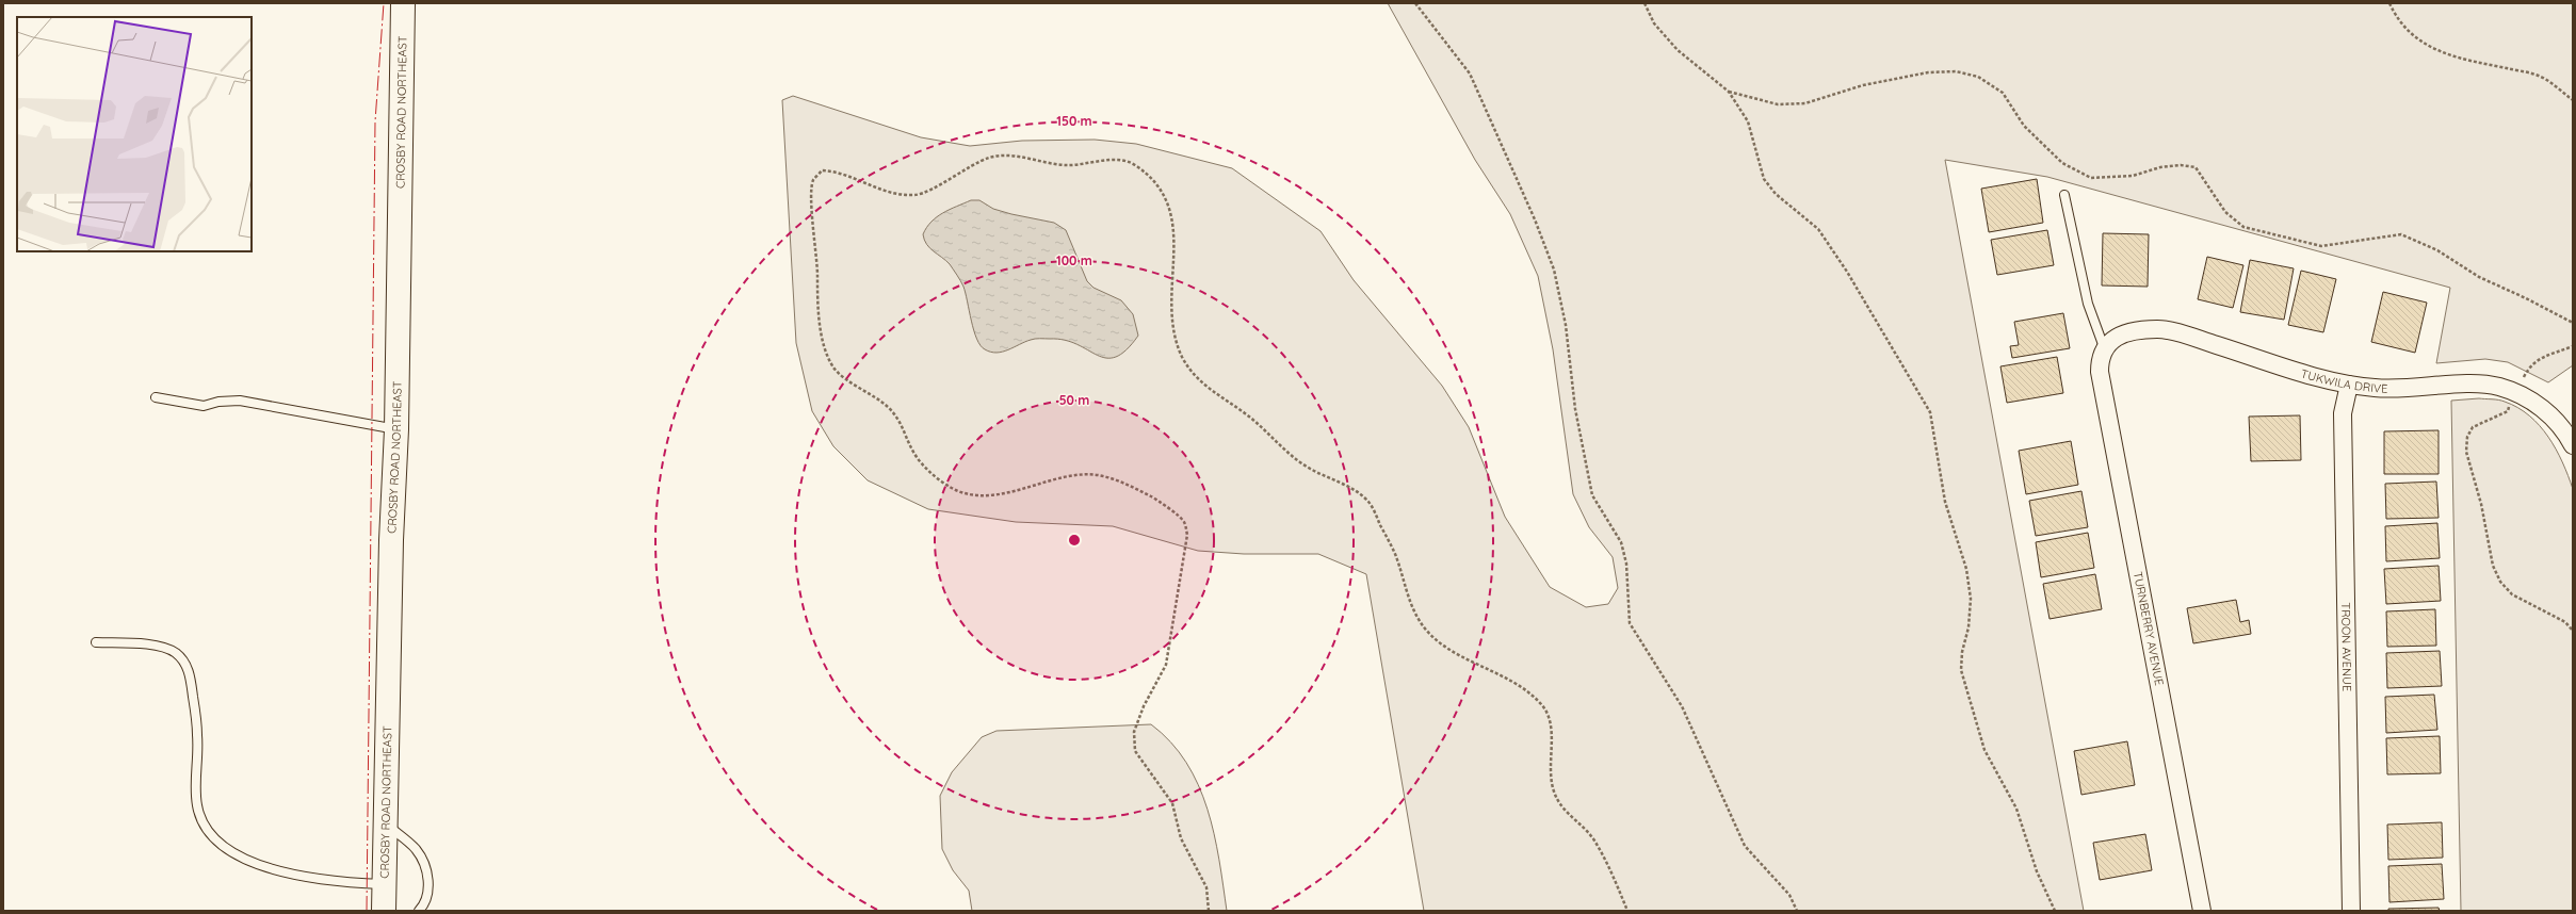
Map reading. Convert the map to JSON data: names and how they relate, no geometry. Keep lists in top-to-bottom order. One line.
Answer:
{"streets":{"street":["CROSBY ROAD NORTHEAST","TUKWILA DRIVE","TURNBERRY AVENUE","TROON AVENUE"]},"crossings":[["TUKWILA DRIVE","TURNBERRY AVENUE"],["TUKWILA DRIVE","TROON AVENUE"]],"rings":["150 m","100 m","50 m"]}
